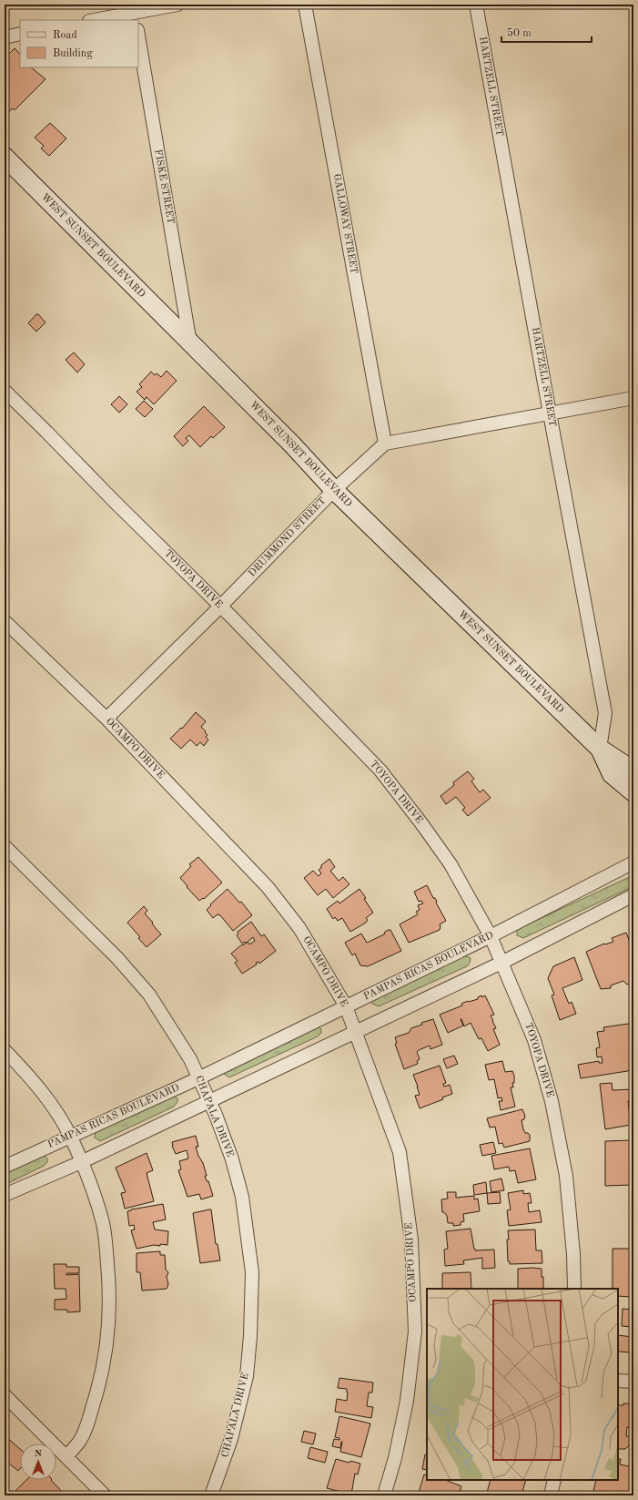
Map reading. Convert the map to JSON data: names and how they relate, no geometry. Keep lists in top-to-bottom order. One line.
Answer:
{"streets":{"main road":["WEST SUNSET BOULEVARD"],"street":["HARTZELL STREET","FISKE STREET","GALLOWAY STREET","DRUMMOND STREET","TOYOPA DRIVE","OCAMPO DRIVE","PAMPAS RICAS BOULEVARD","CHAPALA DRIVE"]},"crossings":[["HARTZELL STREET","WEST SUNSET BOULEVARD"],["FISKE STREET","WEST SUNSET BOULEVARD"],["GALLOWAY STREET","DRUMMOND STREET"],["WEST SUNSET BOULEVARD","DRUMMOND STREET"],["DRUMMOND STREET","TOYOPA DRIVE"],["DRUMMOND STREET","OCAMPO DRIVE"],["TOYOPA DRIVE","PAMPAS RICAS BOULEVARD"],["OCAMPO DRIVE","PAMPAS RICAS BOULEVARD"],["PAMPAS RICAS BOULEVARD","CHAPALA DRIVE"]],"legend":["Road","Building"],"scale_bar":"50 m","north":"top"}
